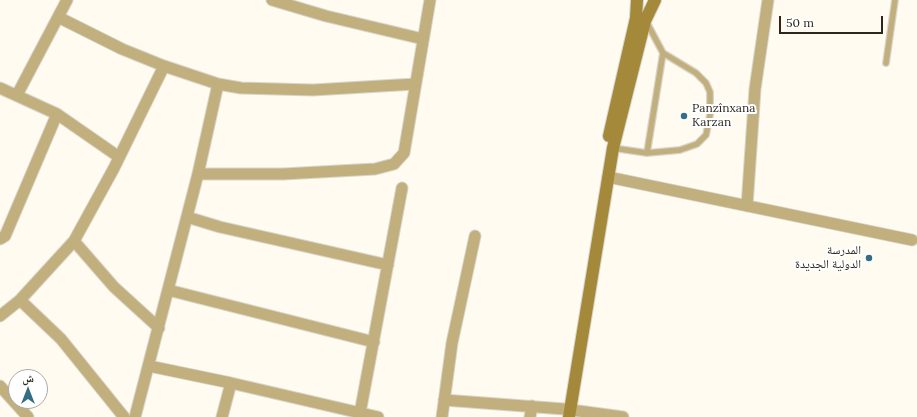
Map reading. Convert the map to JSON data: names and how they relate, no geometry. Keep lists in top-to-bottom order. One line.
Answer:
{"places":["Panzînxana Karzan","المدرسة الدولية الجديدة"],"scale_bar":"50 m","north":"top"}
